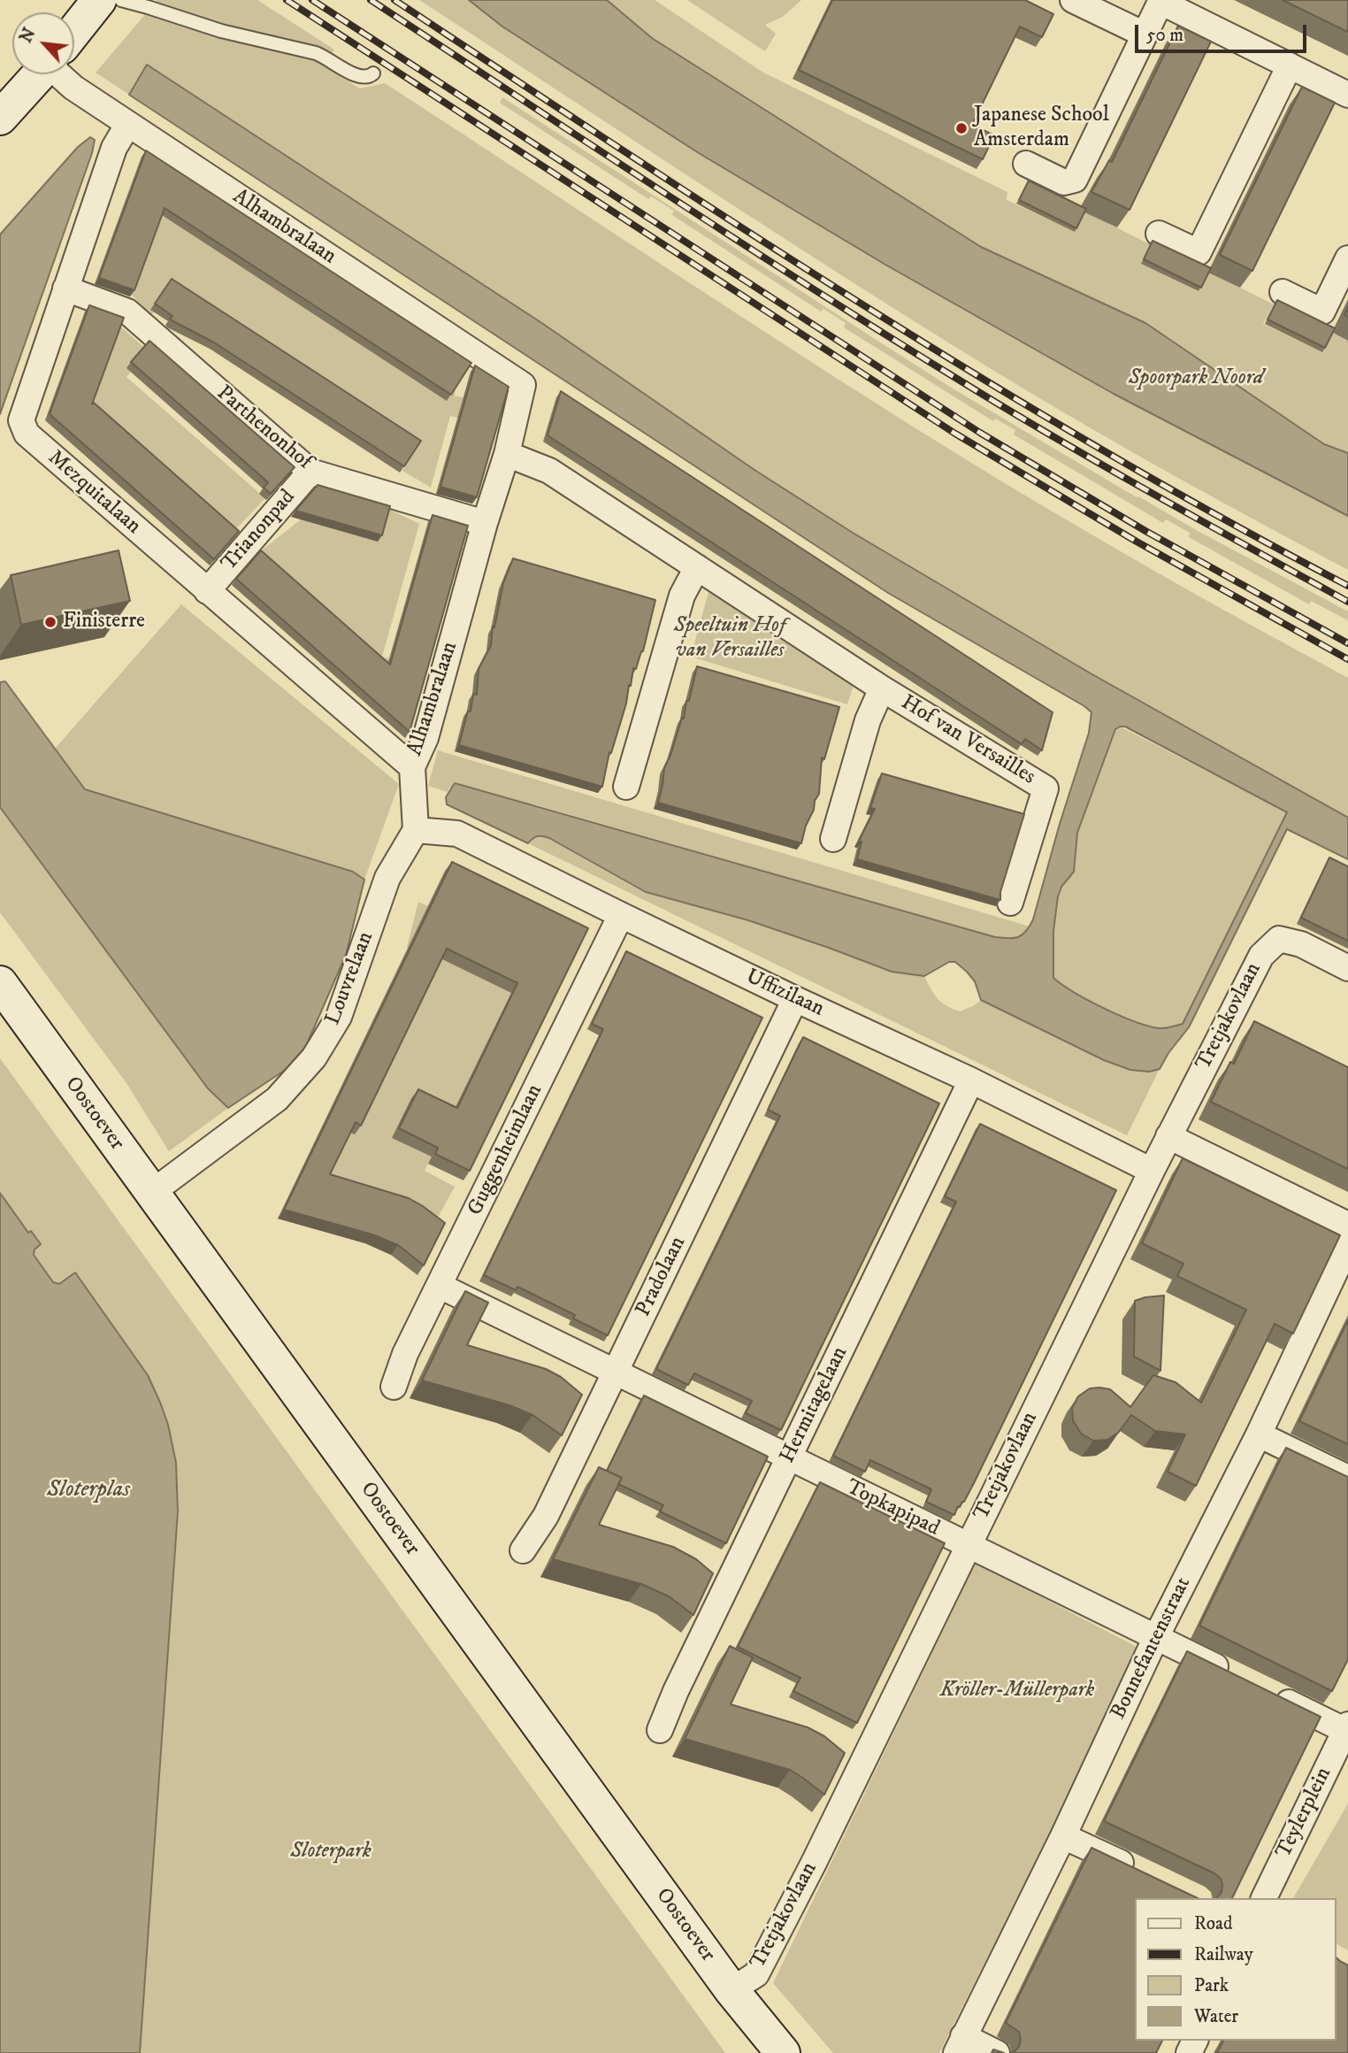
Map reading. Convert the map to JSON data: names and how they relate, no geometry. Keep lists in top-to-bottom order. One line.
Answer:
{"streets":{"main road":["Oostoever"],"street":["Alhambralaan","Parthenonhof","Mezquitalaan","Trianonpad","Hof van Versailles","Louvrelaan","Uffizilaan","Tretjakovlaan","Guggenheimlaan","Pradolaan","Hermitagelaan","Topkapipad","Bonnefantenstraat","Teylerplein"]},"crossings":[["Alhambralaan","Parthenonhof"],["Alhambralaan","Mezquitalaan"],["Alhambralaan","Hof van Versailles"],["Parthenonhof","Mezquitalaan"],["Parthenonhof","Trianonpad"],["Mezquitalaan","Trianonpad"],["Louvrelaan","Uffizilaan"],["Louvrelaan","Oostoever"],["Uffizilaan","Tretjakovlaan"],["Uffizilaan","Guggenheimlaan"],["Uffizilaan","Pradolaan"],["Uffizilaan","Hermitagelaan"],["Tretjakovlaan","Oostoever"],["Tretjakovlaan","Topkapipad"],["Guggenheimlaan","Topkapipad"],["Pradolaan","Topkapipad"],["Hermitagelaan","Topkapipad"],["Topkapipad","Bonnefantenstraat"]],"water":["Sloterplas"],"parks":["Spoorpark Noord","Speeltuin Hof van Versailles","Kröller-Müllerpark","Sloterpark"],"places":["Japanese School Amsterdam","Finisterre"],"legend":["Road","Railway","Park","Water"],"scale_bar":"50 m","north":"top left"}
